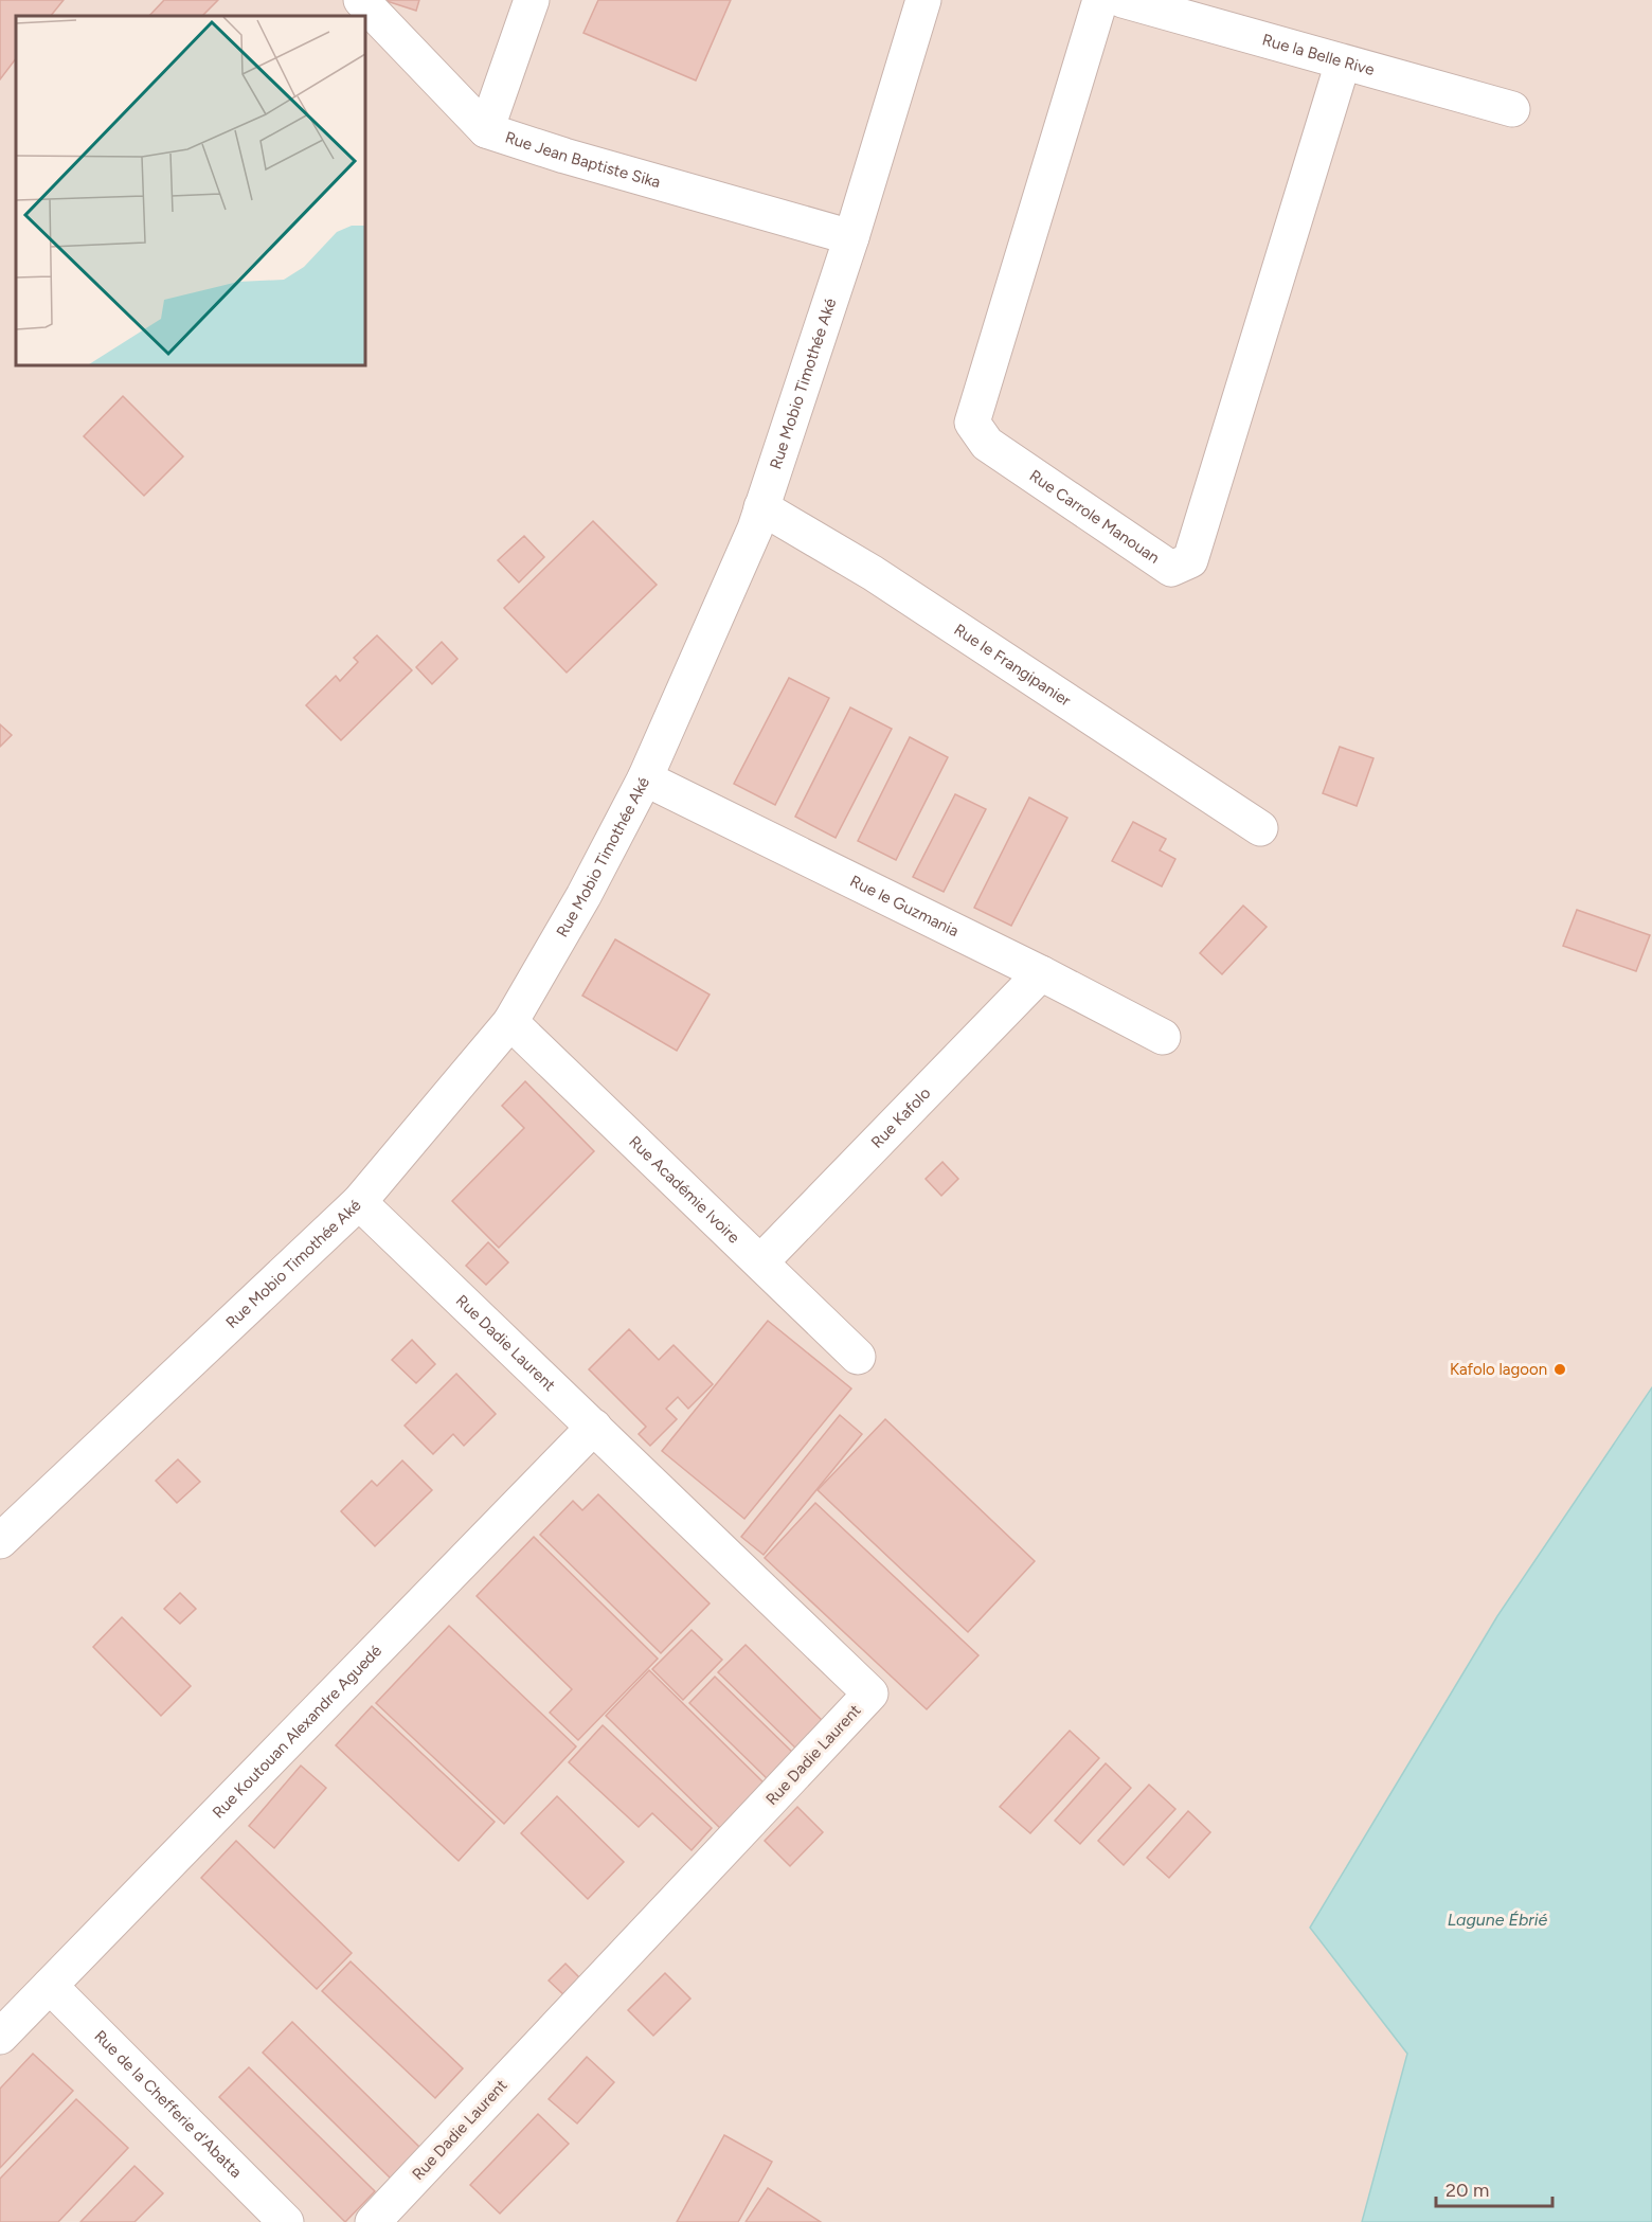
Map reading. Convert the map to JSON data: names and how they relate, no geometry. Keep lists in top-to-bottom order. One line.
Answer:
{"streets":{"street":["Rue la Belle Rive","Rue Jean Baptiste Sika","Rue Mobio Timothée Aké","Rue Carrole Manouan","Rue le Frangipanier","Rue le Guzmania","Rue Kafolo","Rue Académie Ivoire","Rue Dadie Laurent","Rue Koutouan Alexandre Aguedé","Rue de la Chefferie d'Abatta"]},"crossings":[["Rue la Belle Rive","Rue Carrole Manouan"],["Rue Jean Baptiste Sika","Rue Mobio Timothée Aké"],["Rue Mobio Timothée Aké","Rue le Frangipanier"],["Rue Mobio Timothée Aké","Rue le Guzmania"],["Rue Mobio Timothée Aké","Rue Académie Ivoire"],["Rue Mobio Timothée Aké","Rue Dadie Laurent"],["Rue le Guzmania","Rue Kafolo"],["Rue Kafolo","Rue Académie Ivoire"],["Rue Dadie Laurent","Rue Koutouan Alexandre Aguedé"],["Rue Koutouan Alexandre Aguedé","Rue de la Chefferie d'Abatta"]],"water":["Lagune Ébrié"],"places":["Kafolo lagoon"],"scale_bar":"20 m"}
